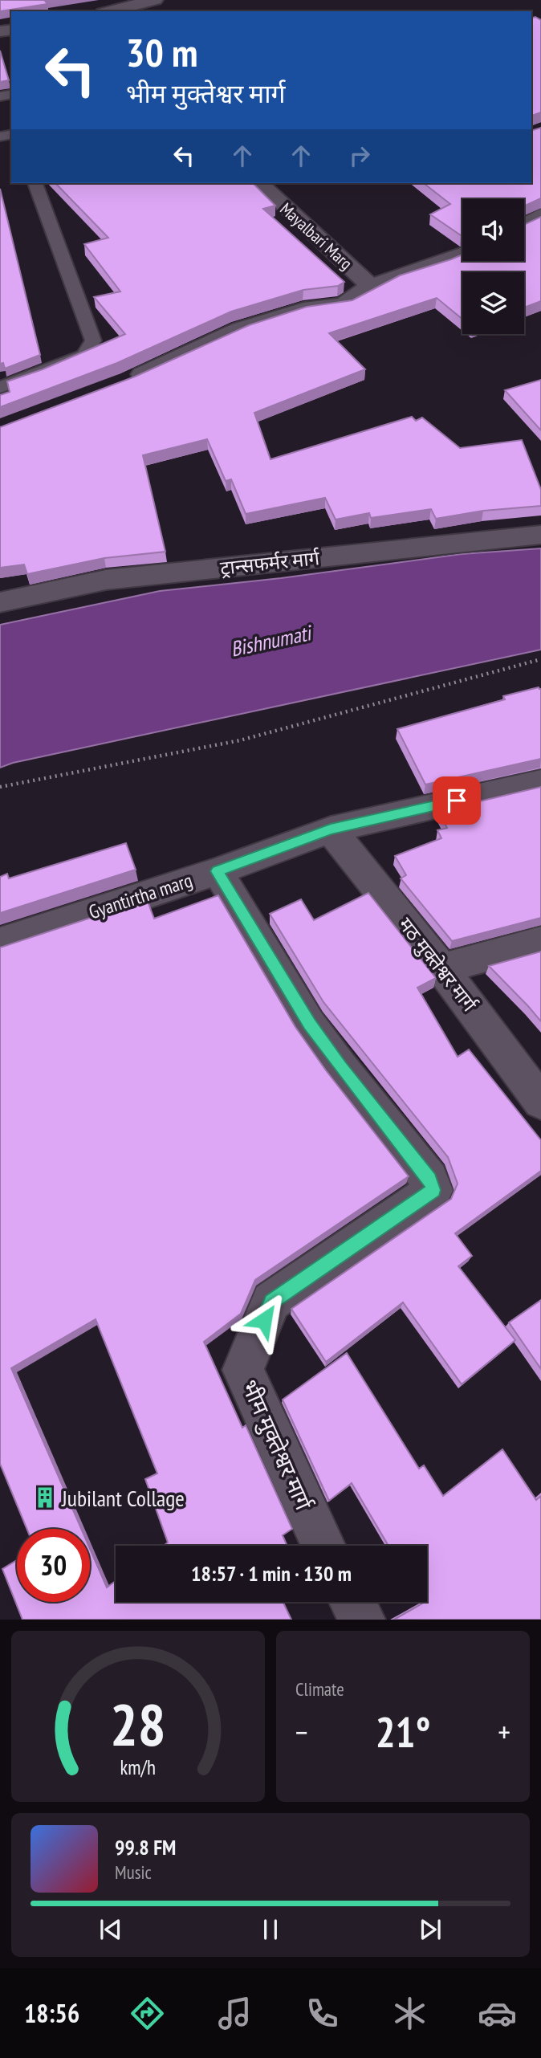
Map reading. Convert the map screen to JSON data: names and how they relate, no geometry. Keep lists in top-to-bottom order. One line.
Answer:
{"streets":{"street":["Mayalbari Marg","ट्रान्सफर्मर मार्ग","Gyantirtha marg","मठ मुक्तेश्वर मार्ग","भीम मुक्तेश्वर मार्ग"]},"crossings":[["Gyantirtha marg","मठ मुक्तेश्वर मार्ग"],["Gyantirtha marg","भीम मुक्तेश्वर मार्ग"]],"water":["Bishnumati"],"places":{"building":["Jubilant Collage"]},"page":{"turn":["30 m","भीम मुक्तेश्वर मार्ग"],"limit":"30","trip":"18:57 · 1 min · 130 m","tile":"Climate","heat":["−","21°","+"],"song":["99.8 FM","Music"],"tabs":"18:56","gauge":["28","km/h"]}}
